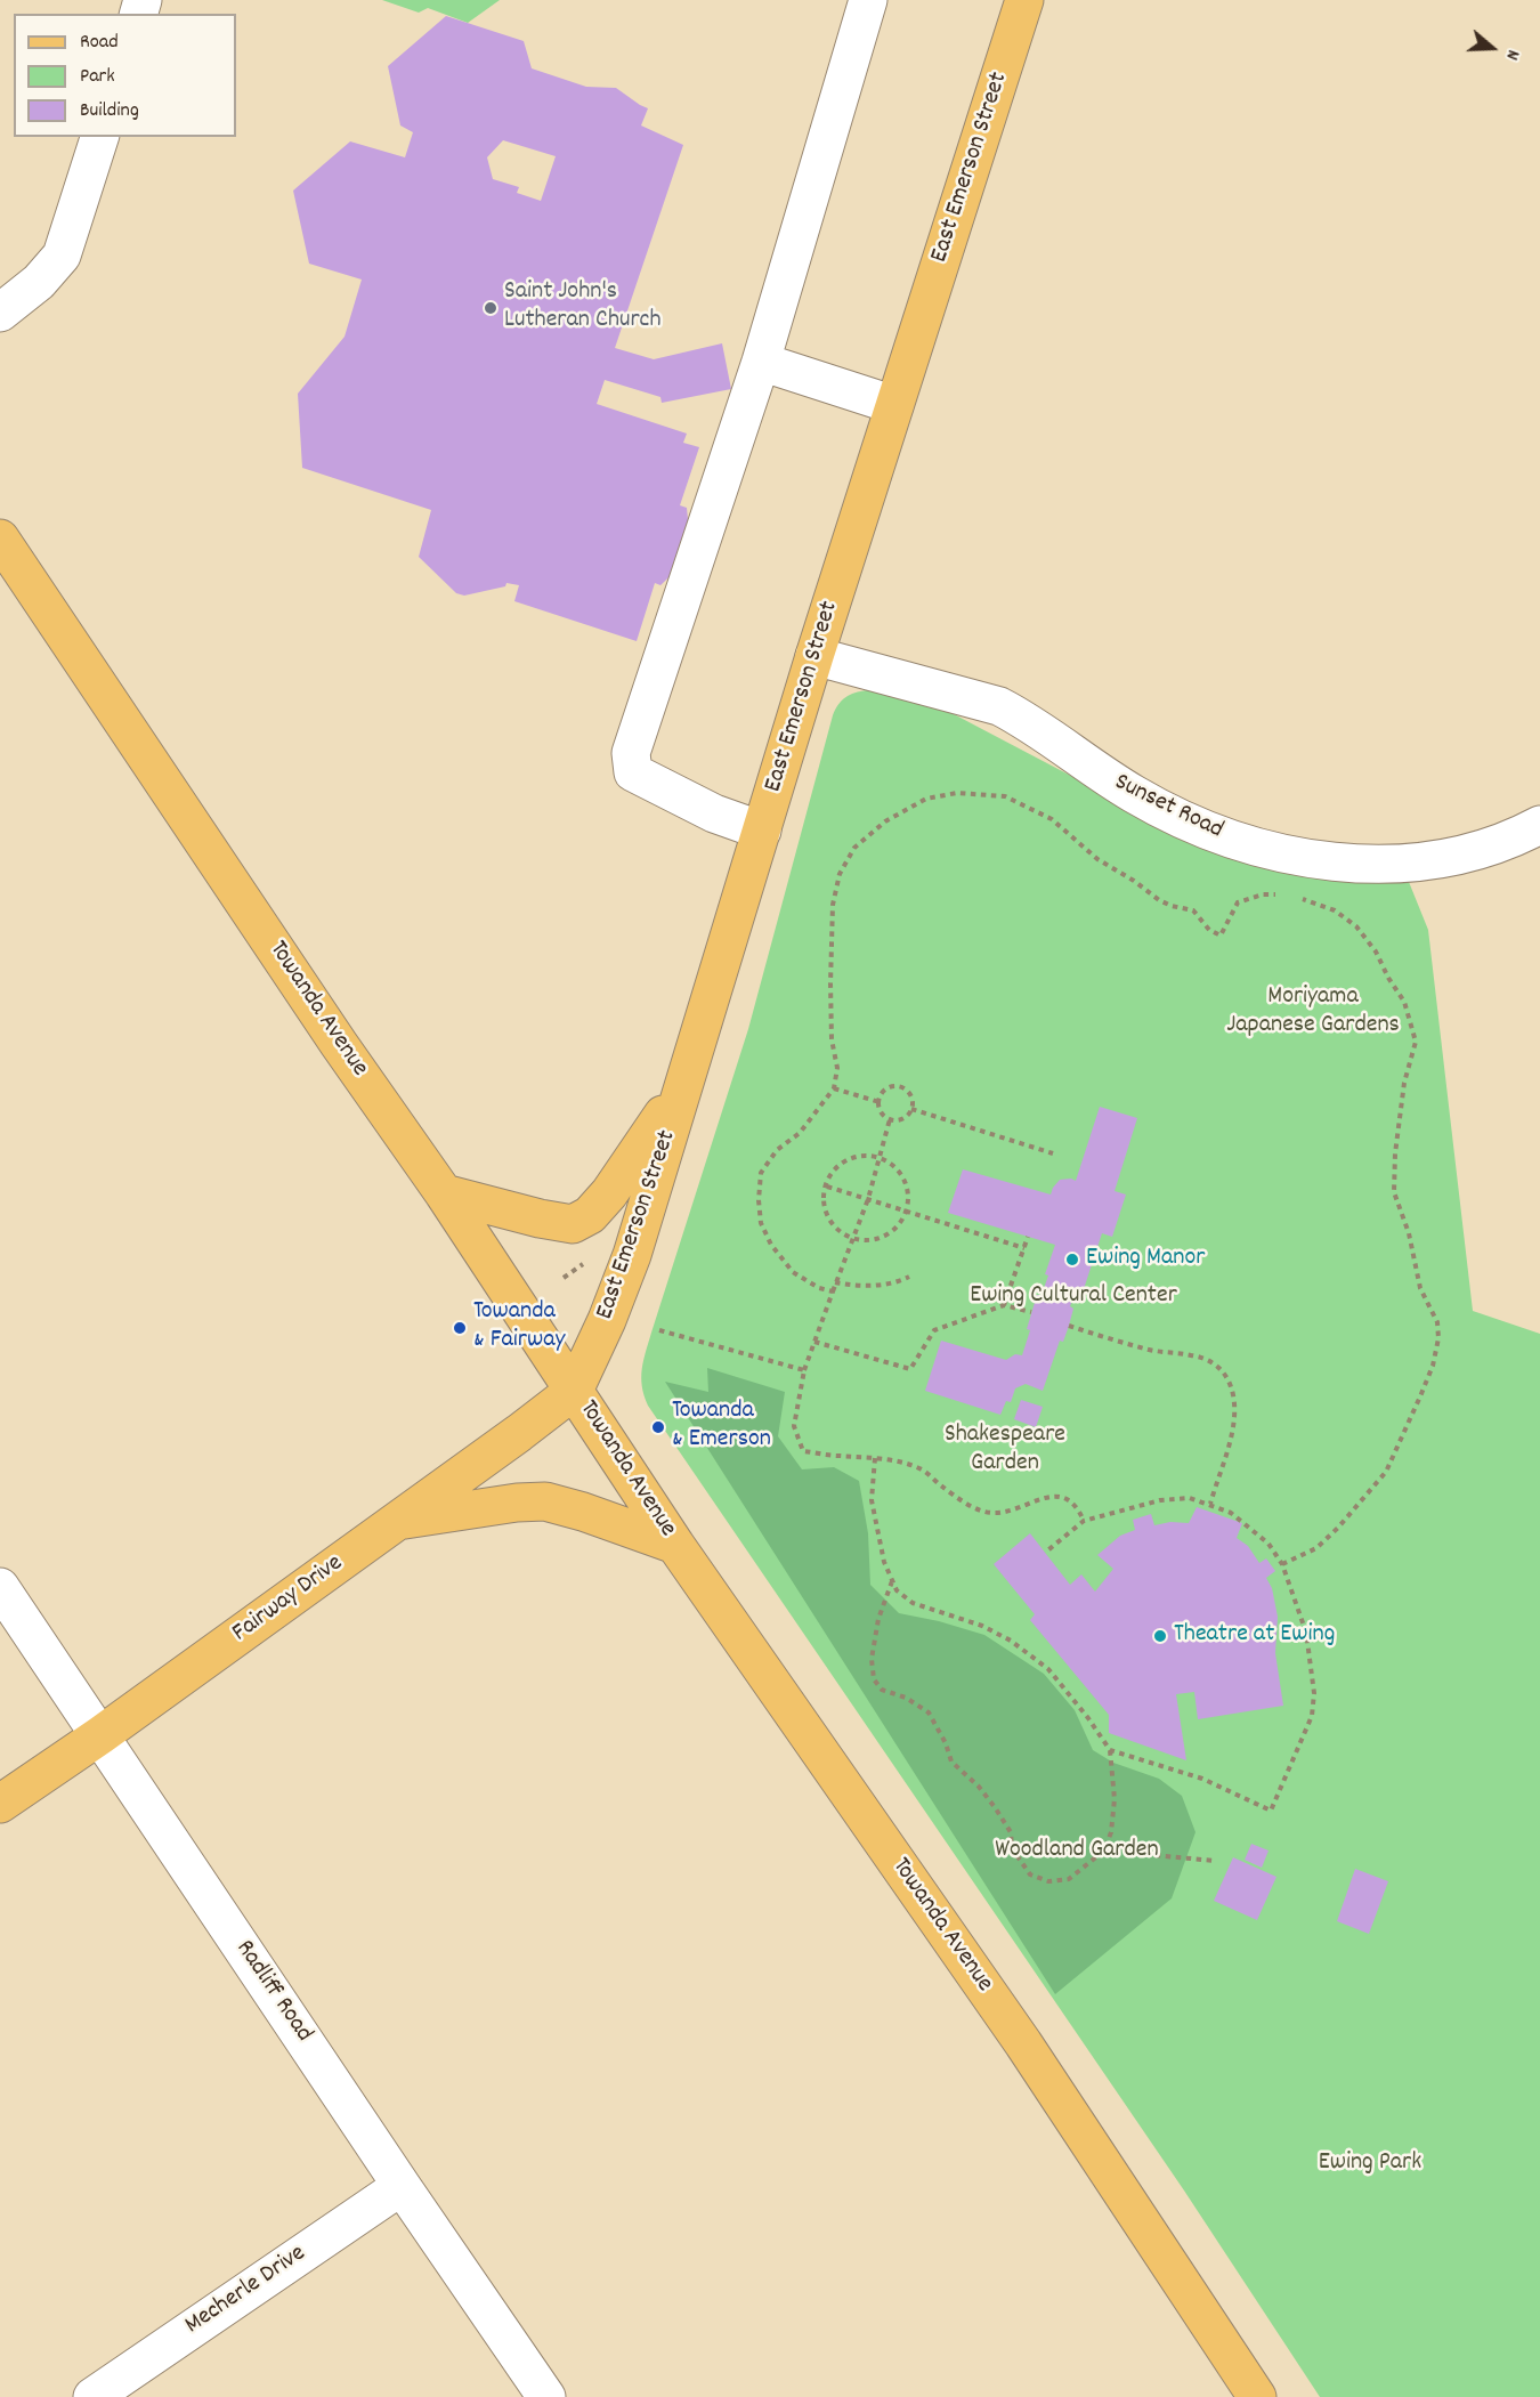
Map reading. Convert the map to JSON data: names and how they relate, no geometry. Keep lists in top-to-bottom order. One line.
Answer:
{"streets":{"main road":["East Emerson Street","Towanda Avenue","Fairway Drive"],"street":["Sunset Road","Radliff Road","Mecherle Drive"]},"crossings":[["East Emerson Street","Sunset Road"],["East Emerson Street","Towanda Avenue"],["East Emerson Street","Fairway Drive"],["Towanda Avenue","Fairway Drive"],["Fairway Drive","Radliff Road"],["Radliff Road","Mecherle Drive"]],"parks":["Moriyama Japanese Gardens","Ewing Cultural Center","Shakespeare Garden","Woodland Garden","Ewing Park"],"places":["Saint John's Lutheran Church","Ewing Manor","Towanda & Fairway","Towanda & Emerson","Theatre at Ewing"],"legend":["Road","Park","Building"],"north":"right"}
